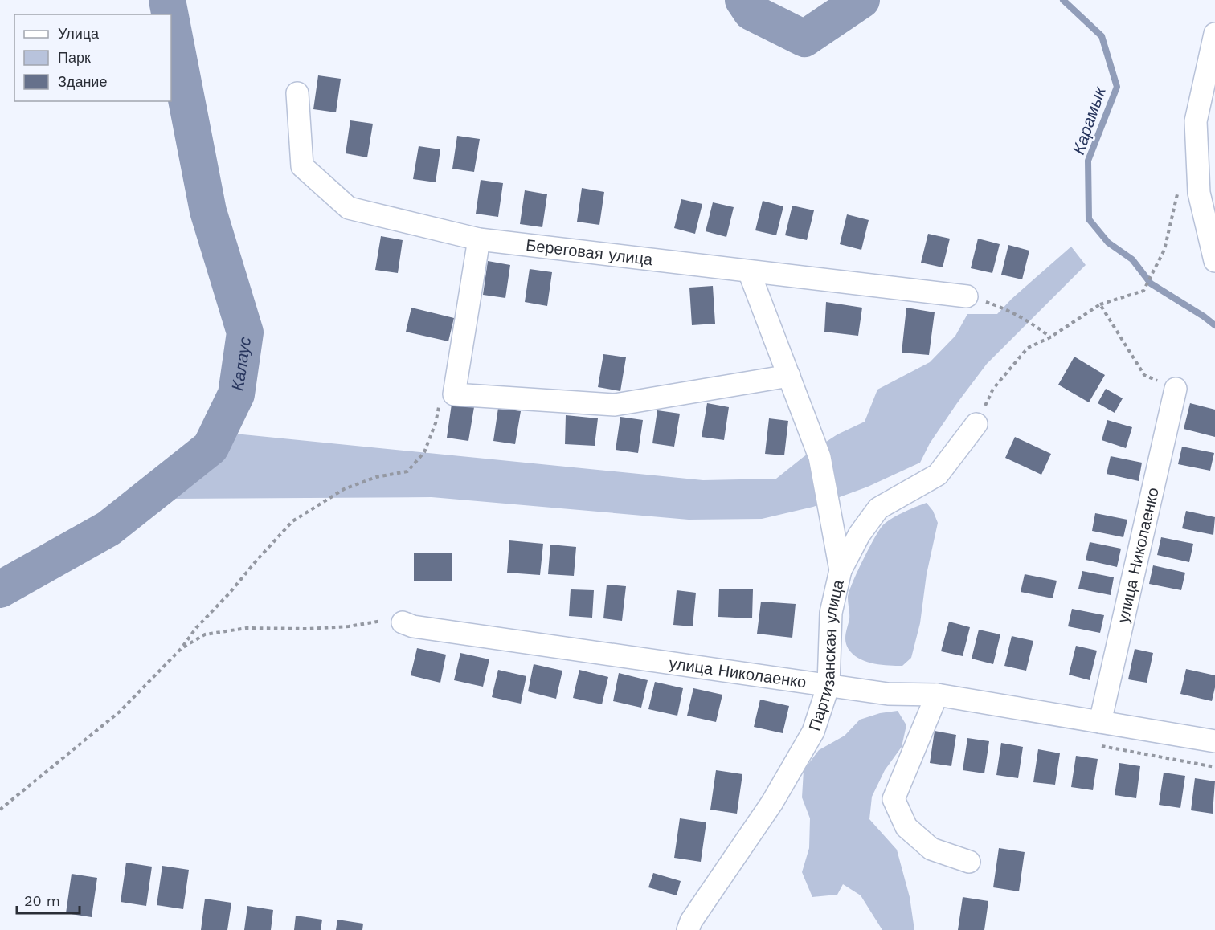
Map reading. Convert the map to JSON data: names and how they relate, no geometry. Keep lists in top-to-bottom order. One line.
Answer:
{"streets":{"street":["Береговая улица","улица Николаенко","Партизанская улица"]},"crossings":[["Береговая улица","Партизанская улица"],["улица Николаенко","Партизанская улица"]],"water":["Карамык","Калаус"],"legend":["Улица","Парк","Здание"],"scale_bar":"20 m"}
